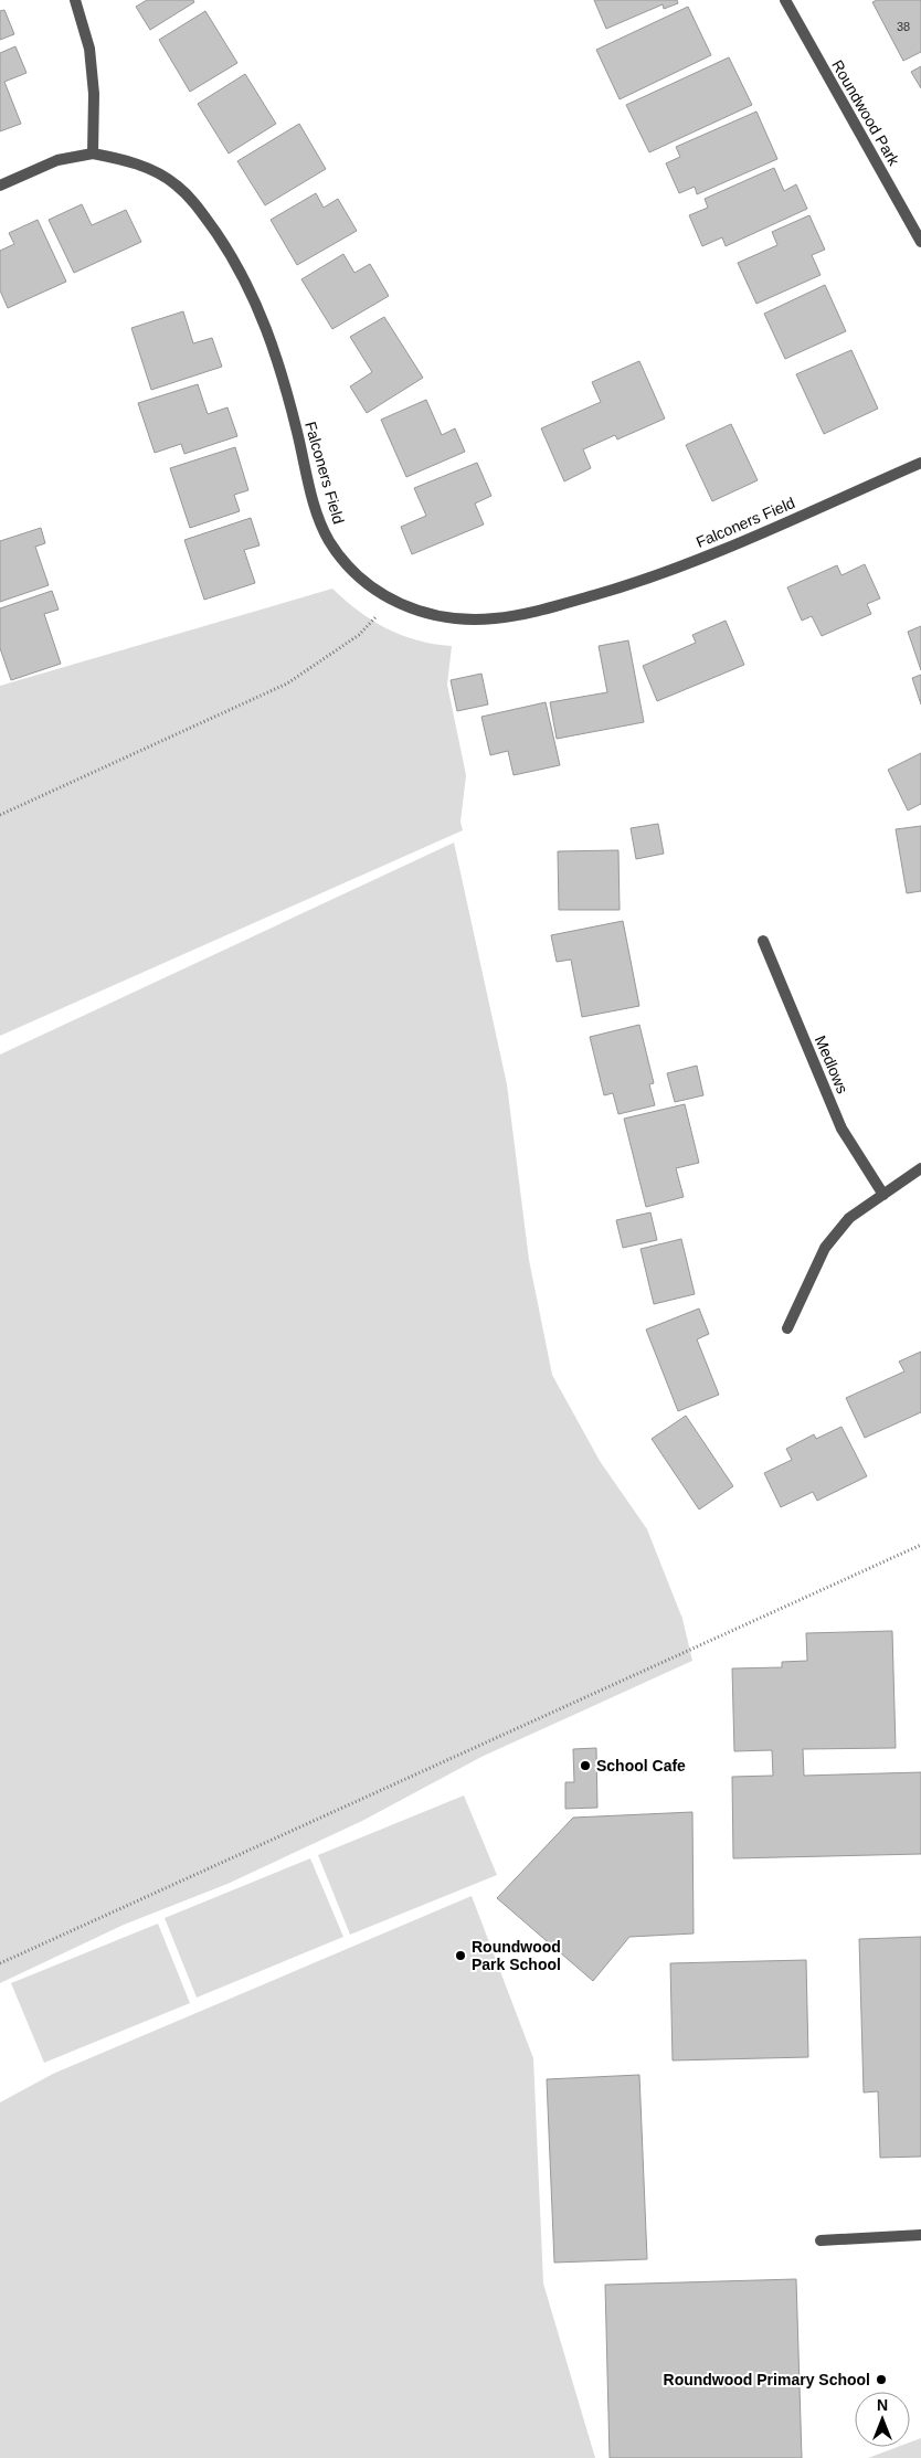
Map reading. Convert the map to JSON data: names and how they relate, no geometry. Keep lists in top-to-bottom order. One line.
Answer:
{"streets":{"street":["Roundwood Park","Falconers Field","Medlows"]},"places":["School Cafe","Roundwood Park School","Roundwood Primary School"],"house_numbers":["38"],"north":"top"}
